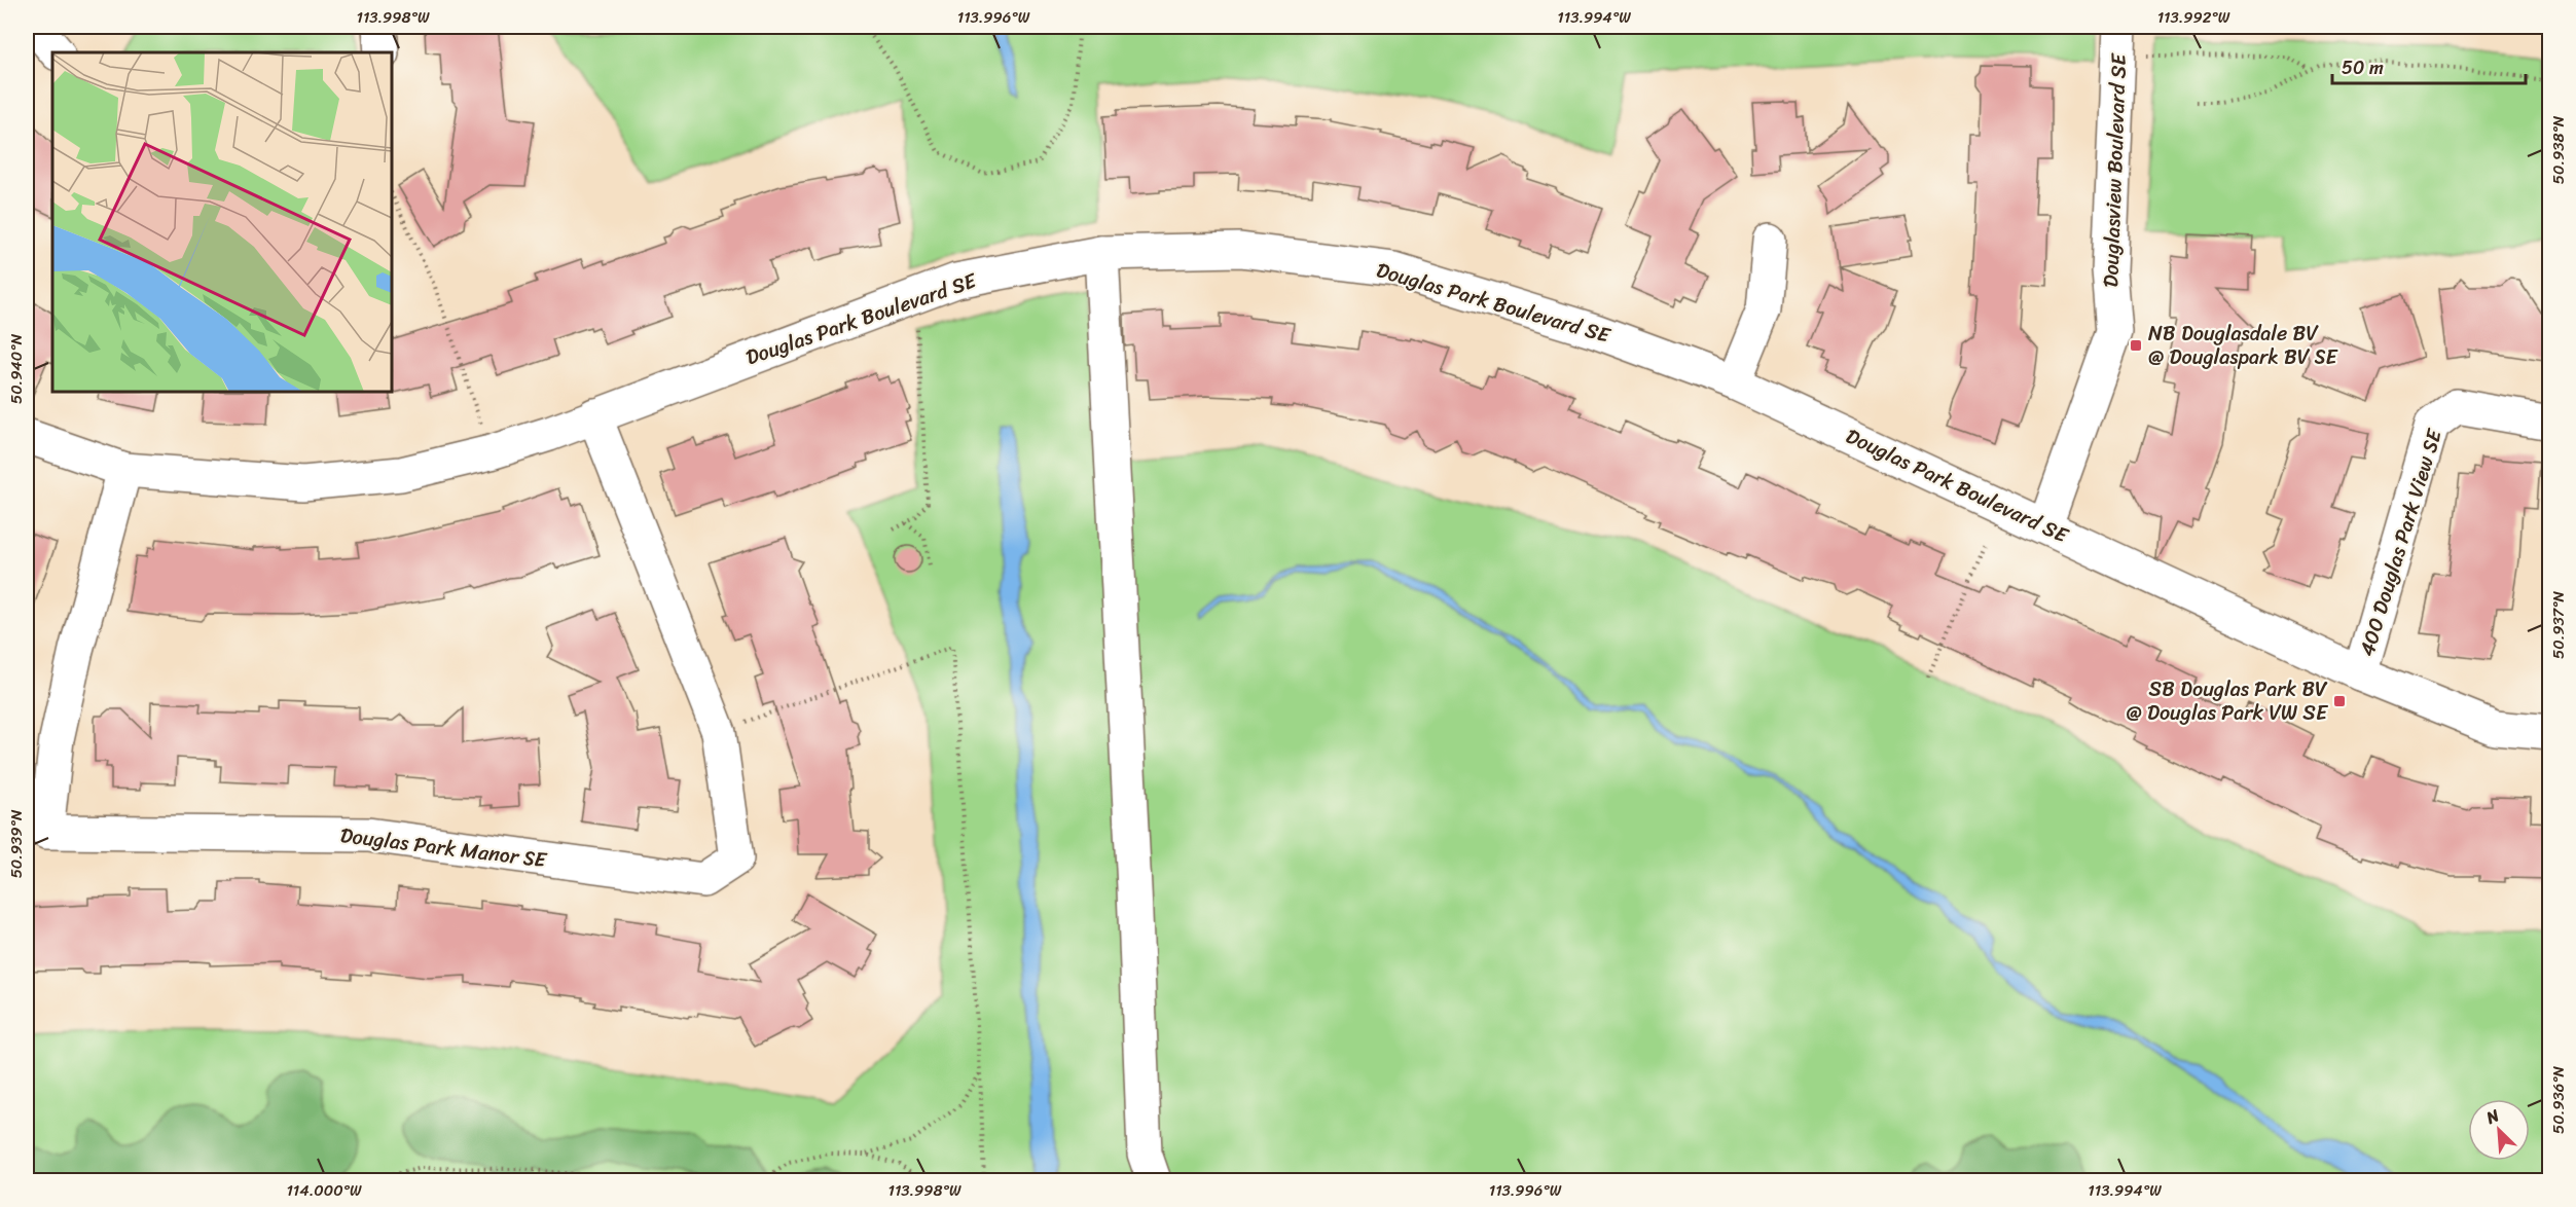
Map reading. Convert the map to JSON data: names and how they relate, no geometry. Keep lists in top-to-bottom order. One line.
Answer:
{"streets":{"street":["Douglasview Boulevard SE","Douglas Park Boulevard SE","400 Douglas Park View SE","Douglas Park Manor SE"]},"crossings":[["Douglasview Boulevard SE","Douglas Park Boulevard SE"],["Douglas Park Boulevard SE","400 Douglas Park View SE"],["Douglas Park Boulevard SE","Douglas Park Manor SE"]],"places":{"transit":["NB Douglasdale BV @ Douglaspark BV SE","SB Douglas Park BV @ Douglas Park VW SE"]},"scale_bar":"50 m","north":"top left","coordinates":["113.998°W","113.996°W","113.994°W","113.992°W","50.938°N","50.940°N","50.937°N","50.939°N","50.936°N","114.000°W"]}
